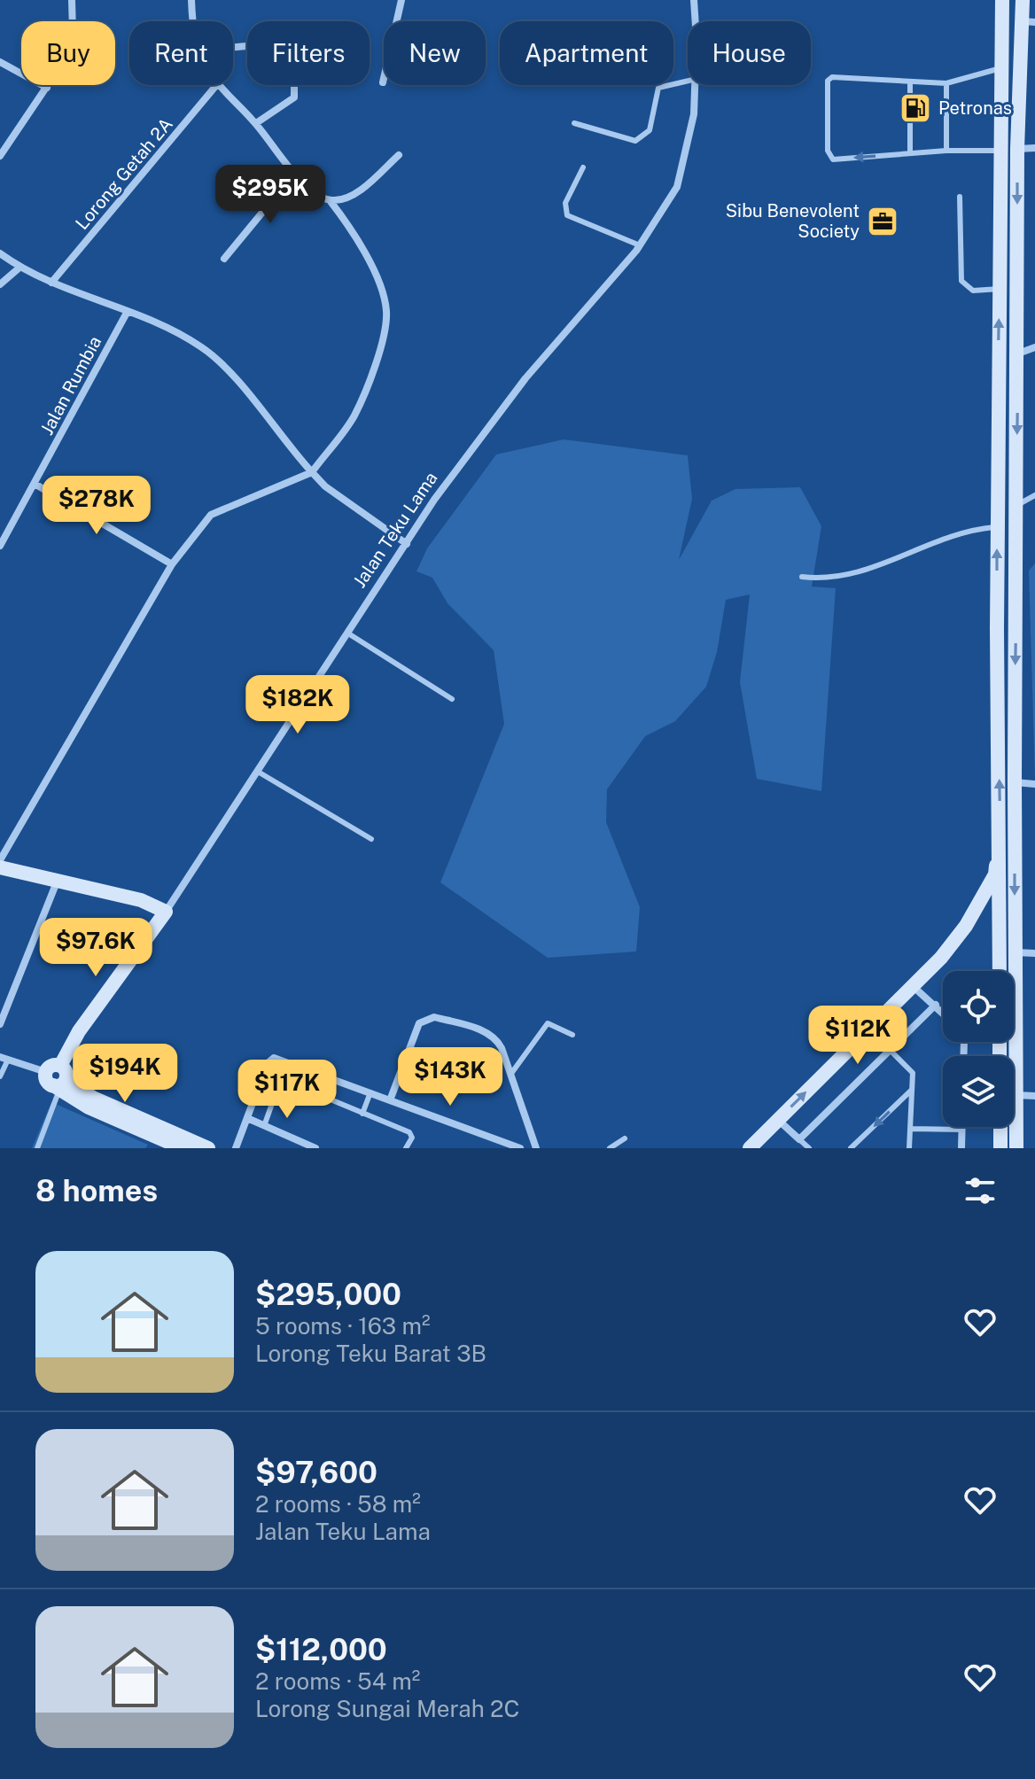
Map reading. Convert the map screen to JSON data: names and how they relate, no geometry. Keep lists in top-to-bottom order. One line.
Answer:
{"streets":{"main road":["Jalan Teku Lama"],"street":["Lorong Getah 2A","Jalan Rumbia"]},"places":{"fuel station":["Petronas"],"office":["Sibu Benevolent Society"]},"page":{"chip":["Buy","Rent","Filters","New","Apartment","House"],"price":["$295K","$278K","$182K","$97.6K","$112K","$194K","$143K","$117K"],"heading":"8 homes","list":[{"name":"$295,000","note":"5 rooms · 163 m² · Lorong Teku Barat 3B"},{"name":"$97,600","note":"2 rooms · 58 m² · Jalan Teku Lama"},{"name":"$112,000","note":"2 rooms · 54 m² · Lorong Sungai Merah 2C"}]}}
